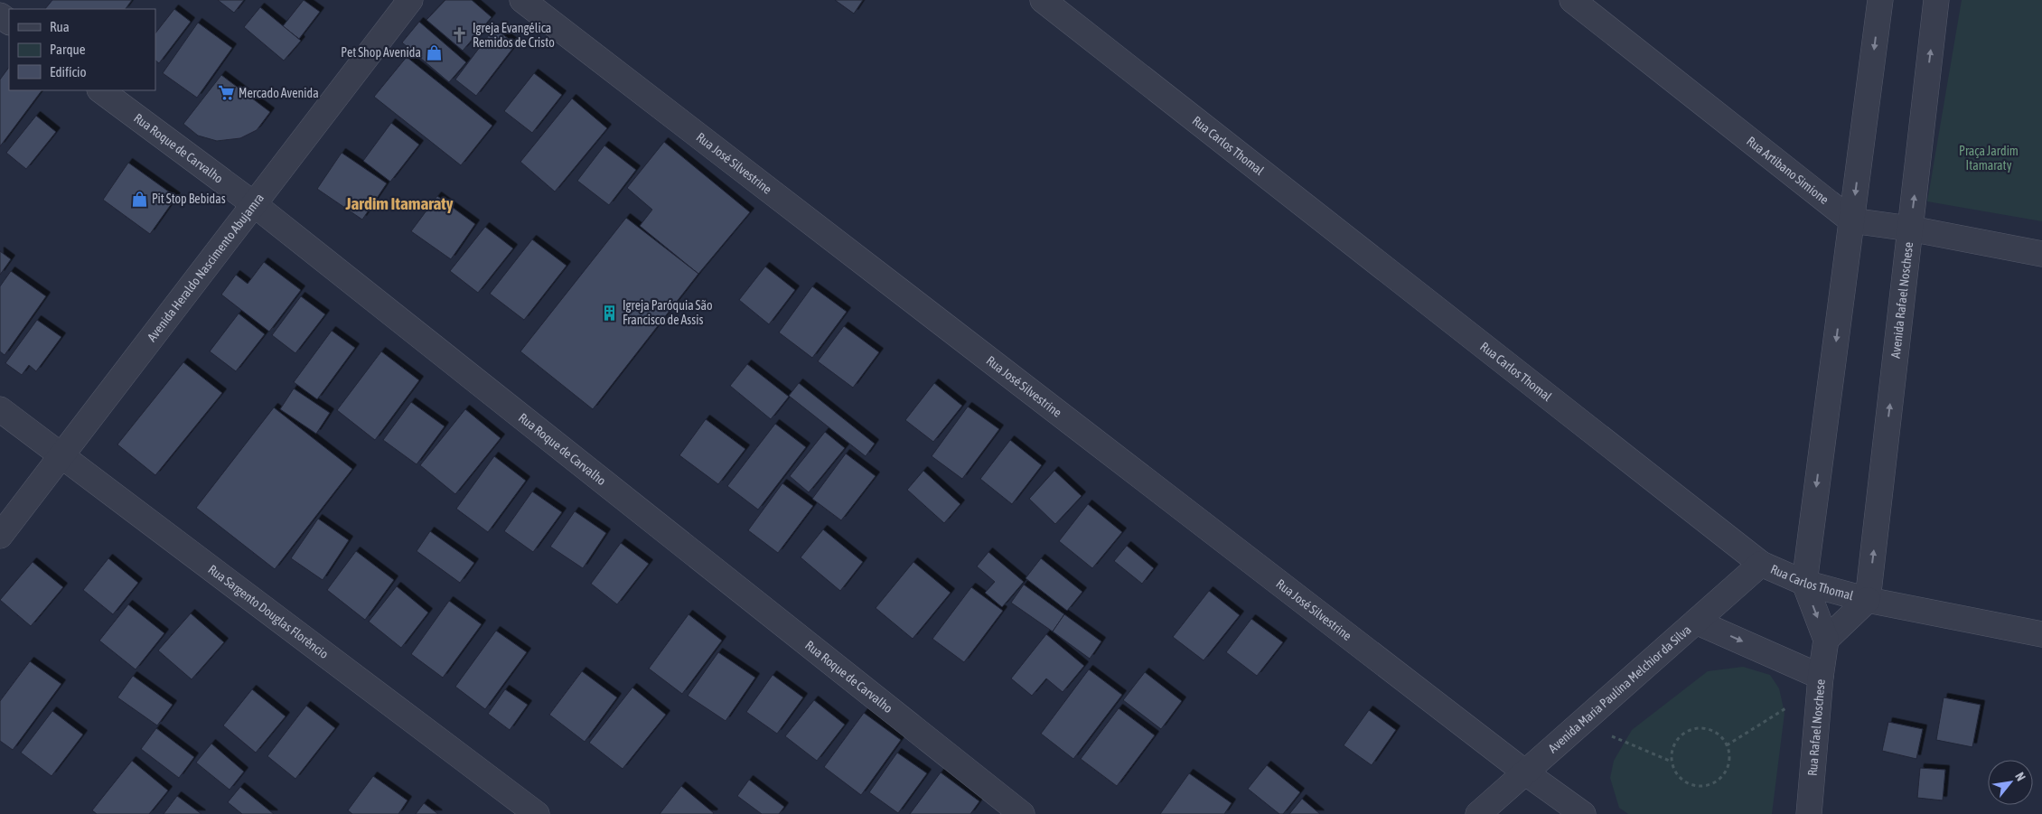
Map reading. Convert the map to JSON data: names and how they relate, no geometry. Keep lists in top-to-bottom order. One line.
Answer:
{"streets":{"street":["Rua Carlos Thomal","Rua Roque de Carvalho","Rua José Silvestrine","Rua Artibano Simione","Avenida Heraldo Nascimento Abujamra","Avenida Rafael Noschese","Rua Sargento Douglas Florêncio","Avenida Maria Paulina Melchior da Silva","Rua Rafael Noschese"]},"crossings":[["Rua Carlos Thomal","Avenida Rafael Noschese"],["Rua Carlos Thomal","Avenida Maria Paulina Melchior da Silva"],["Rua Carlos Thomal","Rua Rafael Noschese"],["Rua Roque de Carvalho","Avenida Heraldo Nascimento Abujamra"],["Rua José Silvestrine","Avenida Maria Paulina Melchior da Silva"],["Avenida Heraldo Nascimento Abujamra","Rua Sargento Douglas Florêncio"]],"districts":["Jardim Itamaraty"],"parks":["Praça Jardim Itamaraty"],"places":{"church":["Igreja Evangélica Remidos de Cristo"],"shop":["Pet Shop Avenida","Pit Stop Bebidas"],"supermarket":["Mercado Avenida"],"building":["Igreja Paróquia São Francisco de Assis"]},"legend":["Rua","Parque","Edifício"],"north":"top right"}
